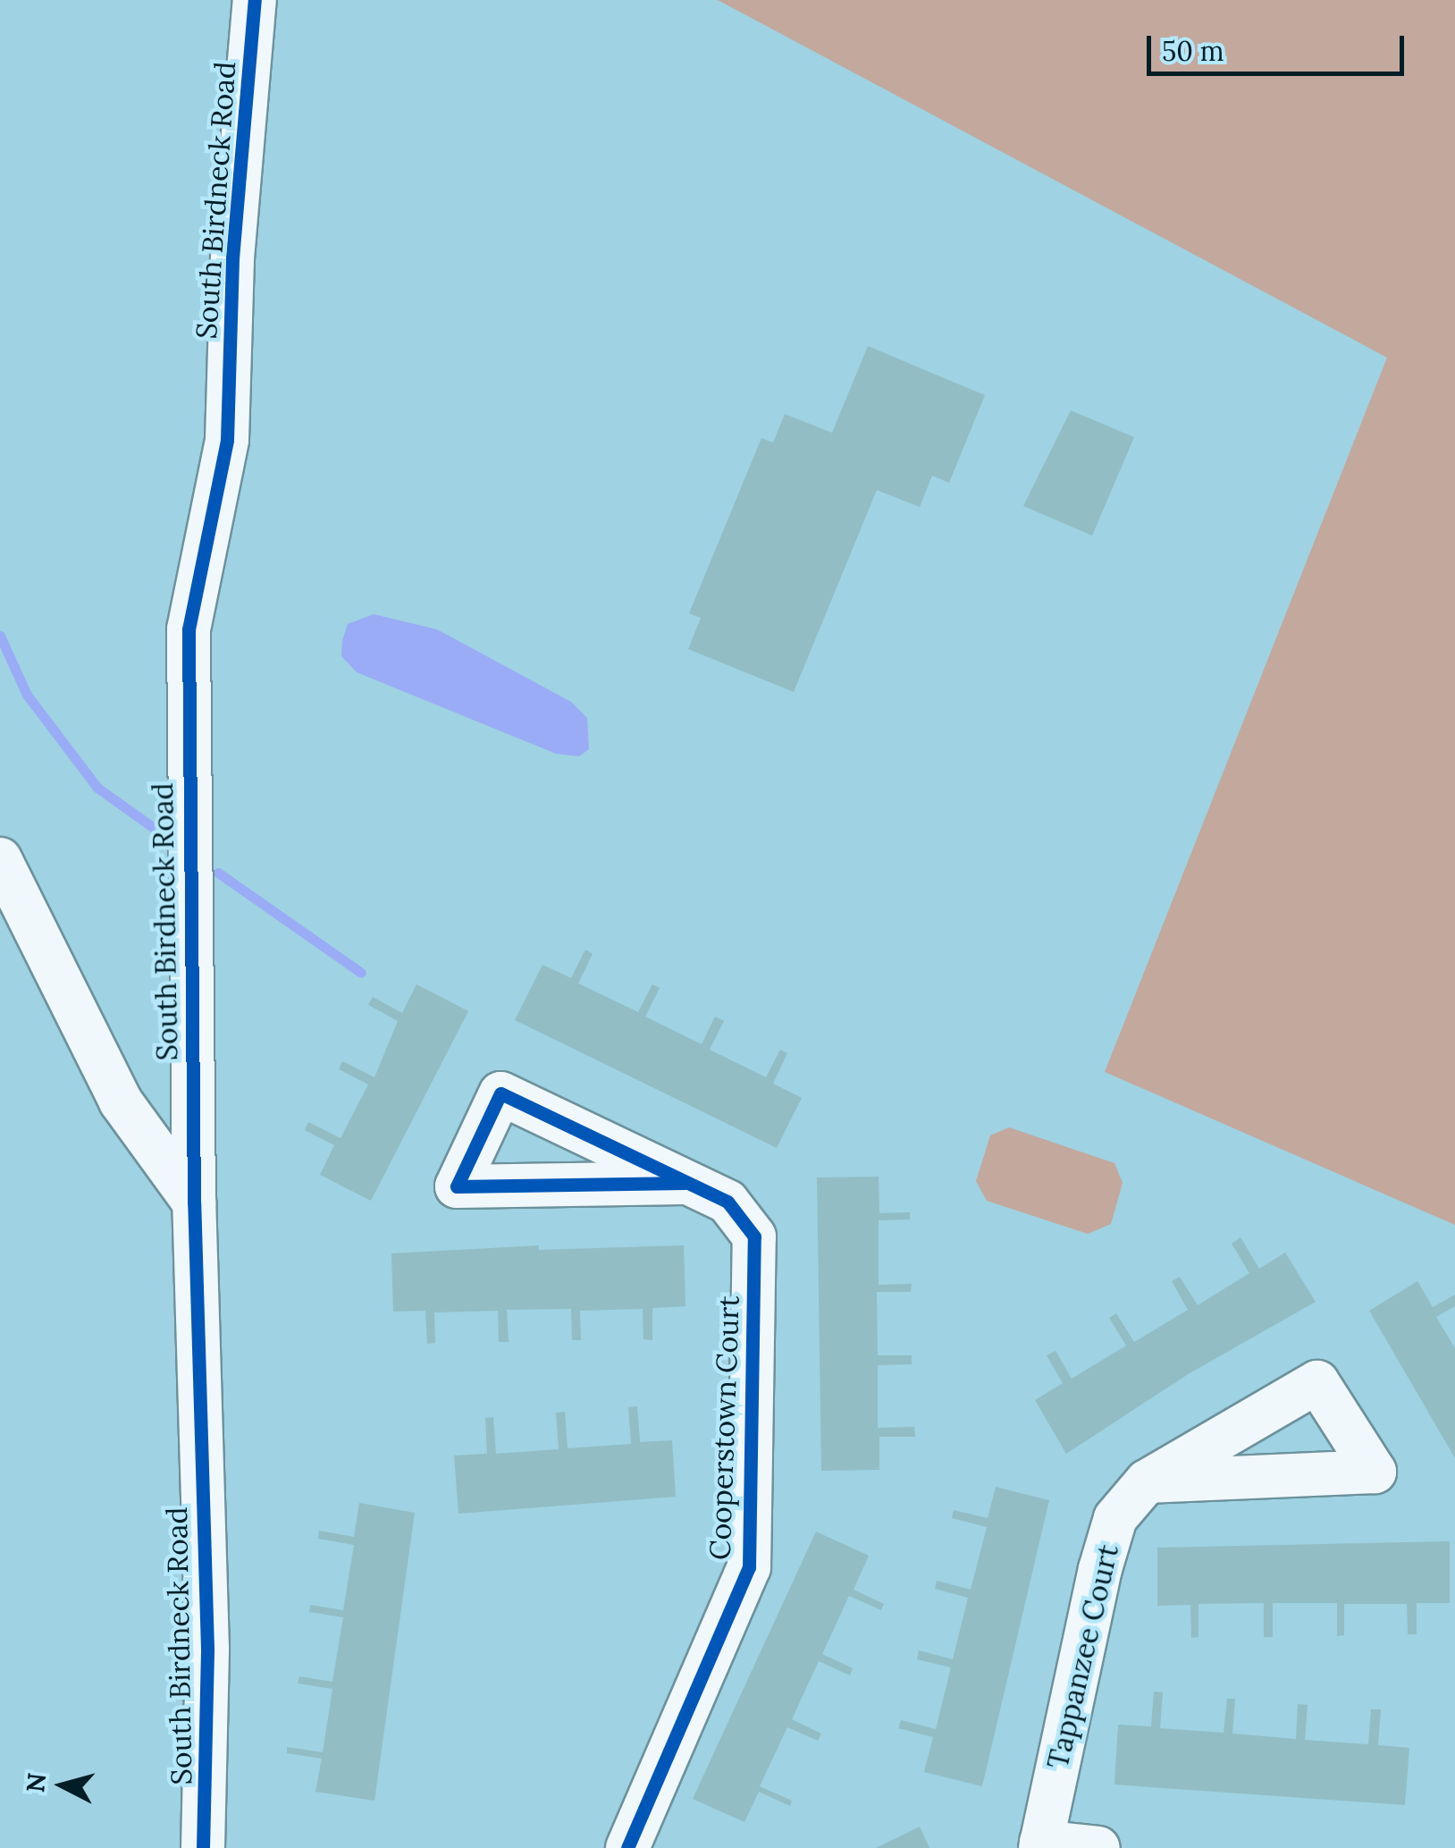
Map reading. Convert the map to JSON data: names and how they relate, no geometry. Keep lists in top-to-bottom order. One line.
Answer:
{"streets":{"street":["South Birdneck Road","Cooperstown Court","Tappanzee Court"]},"scale_bar":"50 m","north":"left"}
